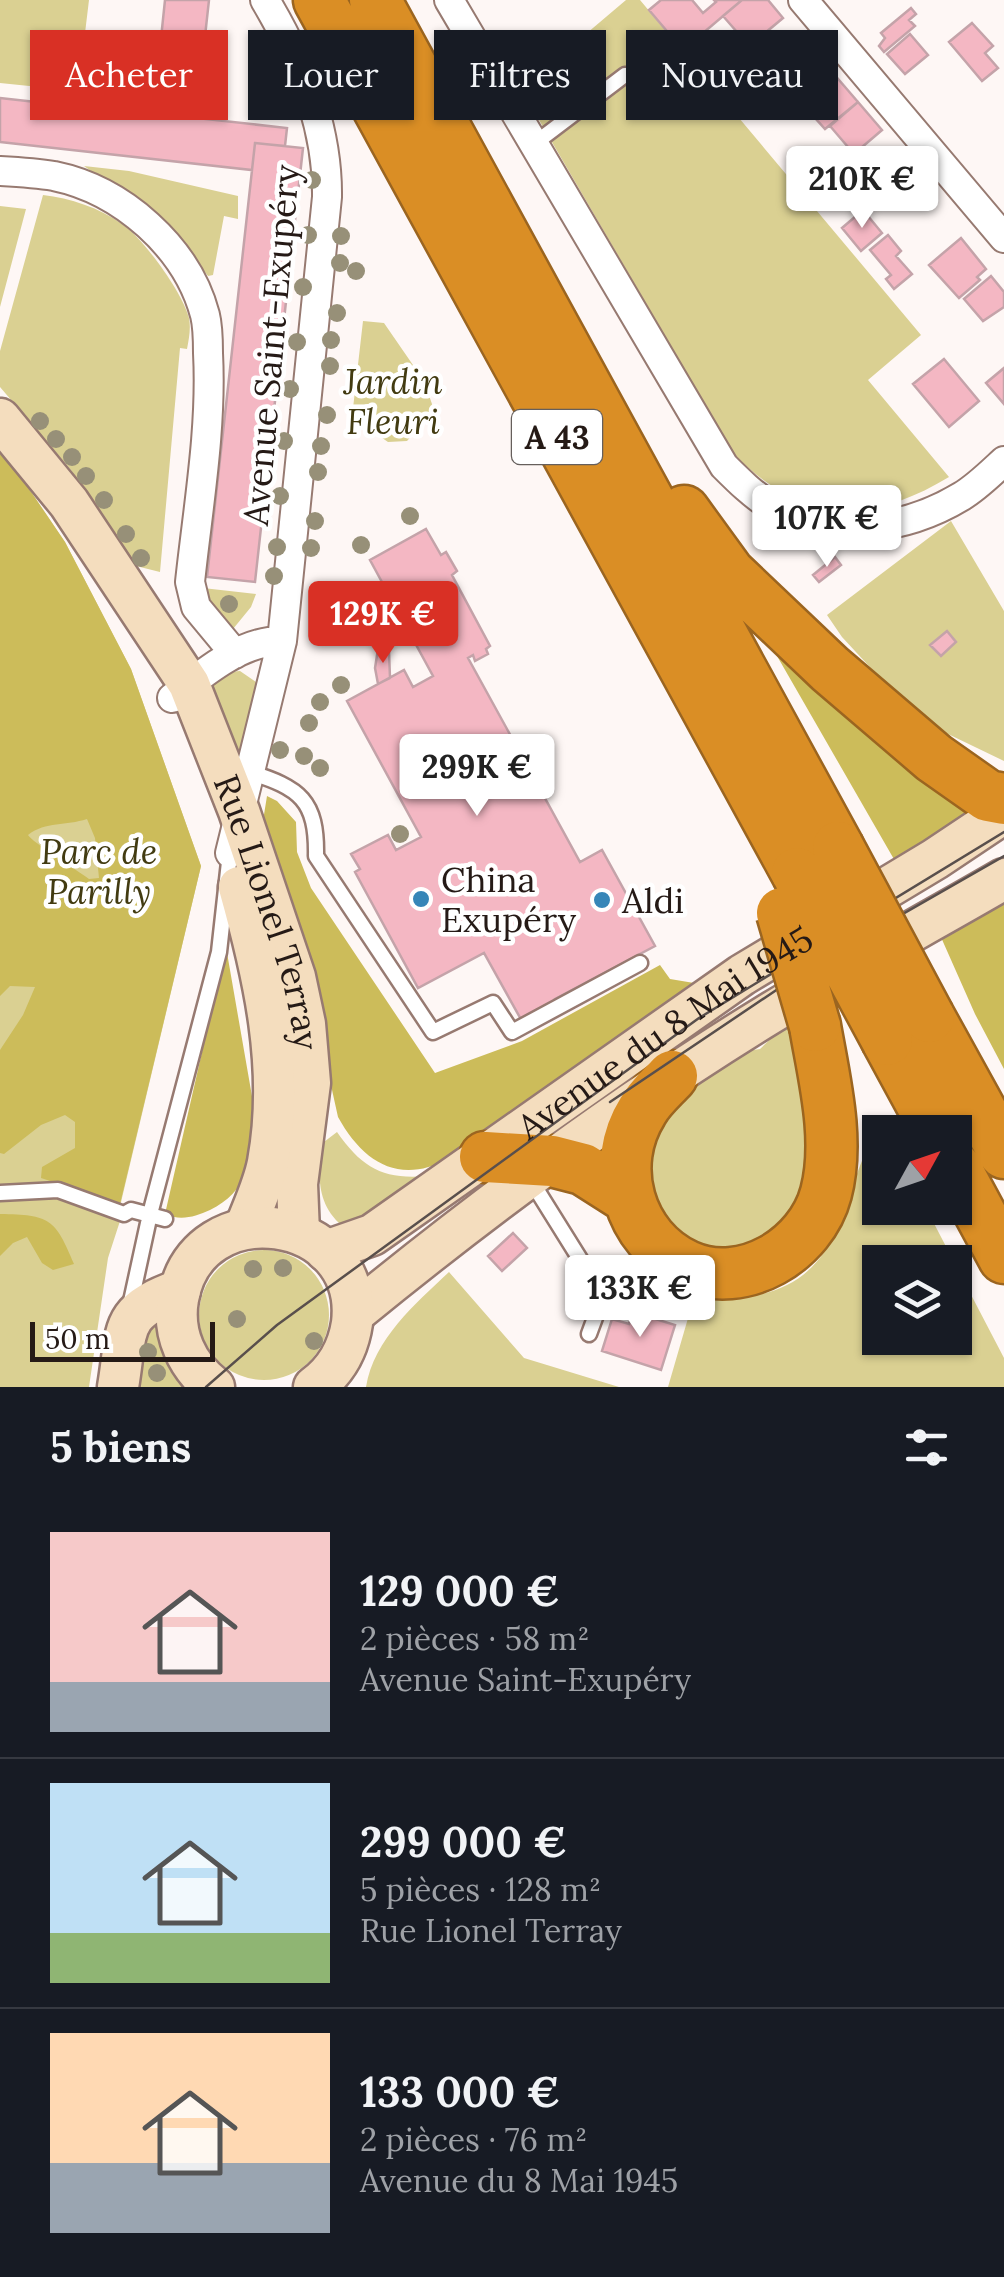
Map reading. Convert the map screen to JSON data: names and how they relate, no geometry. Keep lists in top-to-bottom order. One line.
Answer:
{"streets":{"highway":["A 43"],"main road":["Rue Lionel Terray","Avenue du 8 Mai 1945"],"street":["Avenue Saint-Exupéry"]},"crossings":[["Avenue Saint-Exupéry","Rue Lionel Terray"],["Rue Lionel Terray","Avenue du 8 Mai 1945"]],"parks":["Jardin Fleuri","Parc de Parilly"],"places":["China Exupéry","Aldi"],"scale_bar":"50 m","north":"top right","page":{"chip":["Acheter","Louer","Filtres","Nouveau"],"price":["210K €","107K €","129K €","299K €","133K €"],"scale":"50 m","heading":"5 biens","list":[{"name":"129 000 €","note":"2 pièces · 58 m² · Avenue Saint-Exupéry"},{"name":"299 000 €","note":"5 pièces · 128 m² · Rue Lionel Terray"},{"name":"133 000 €","note":"2 pièces · 76 m² · Avenue du 8 Mai 1945"}]}}
